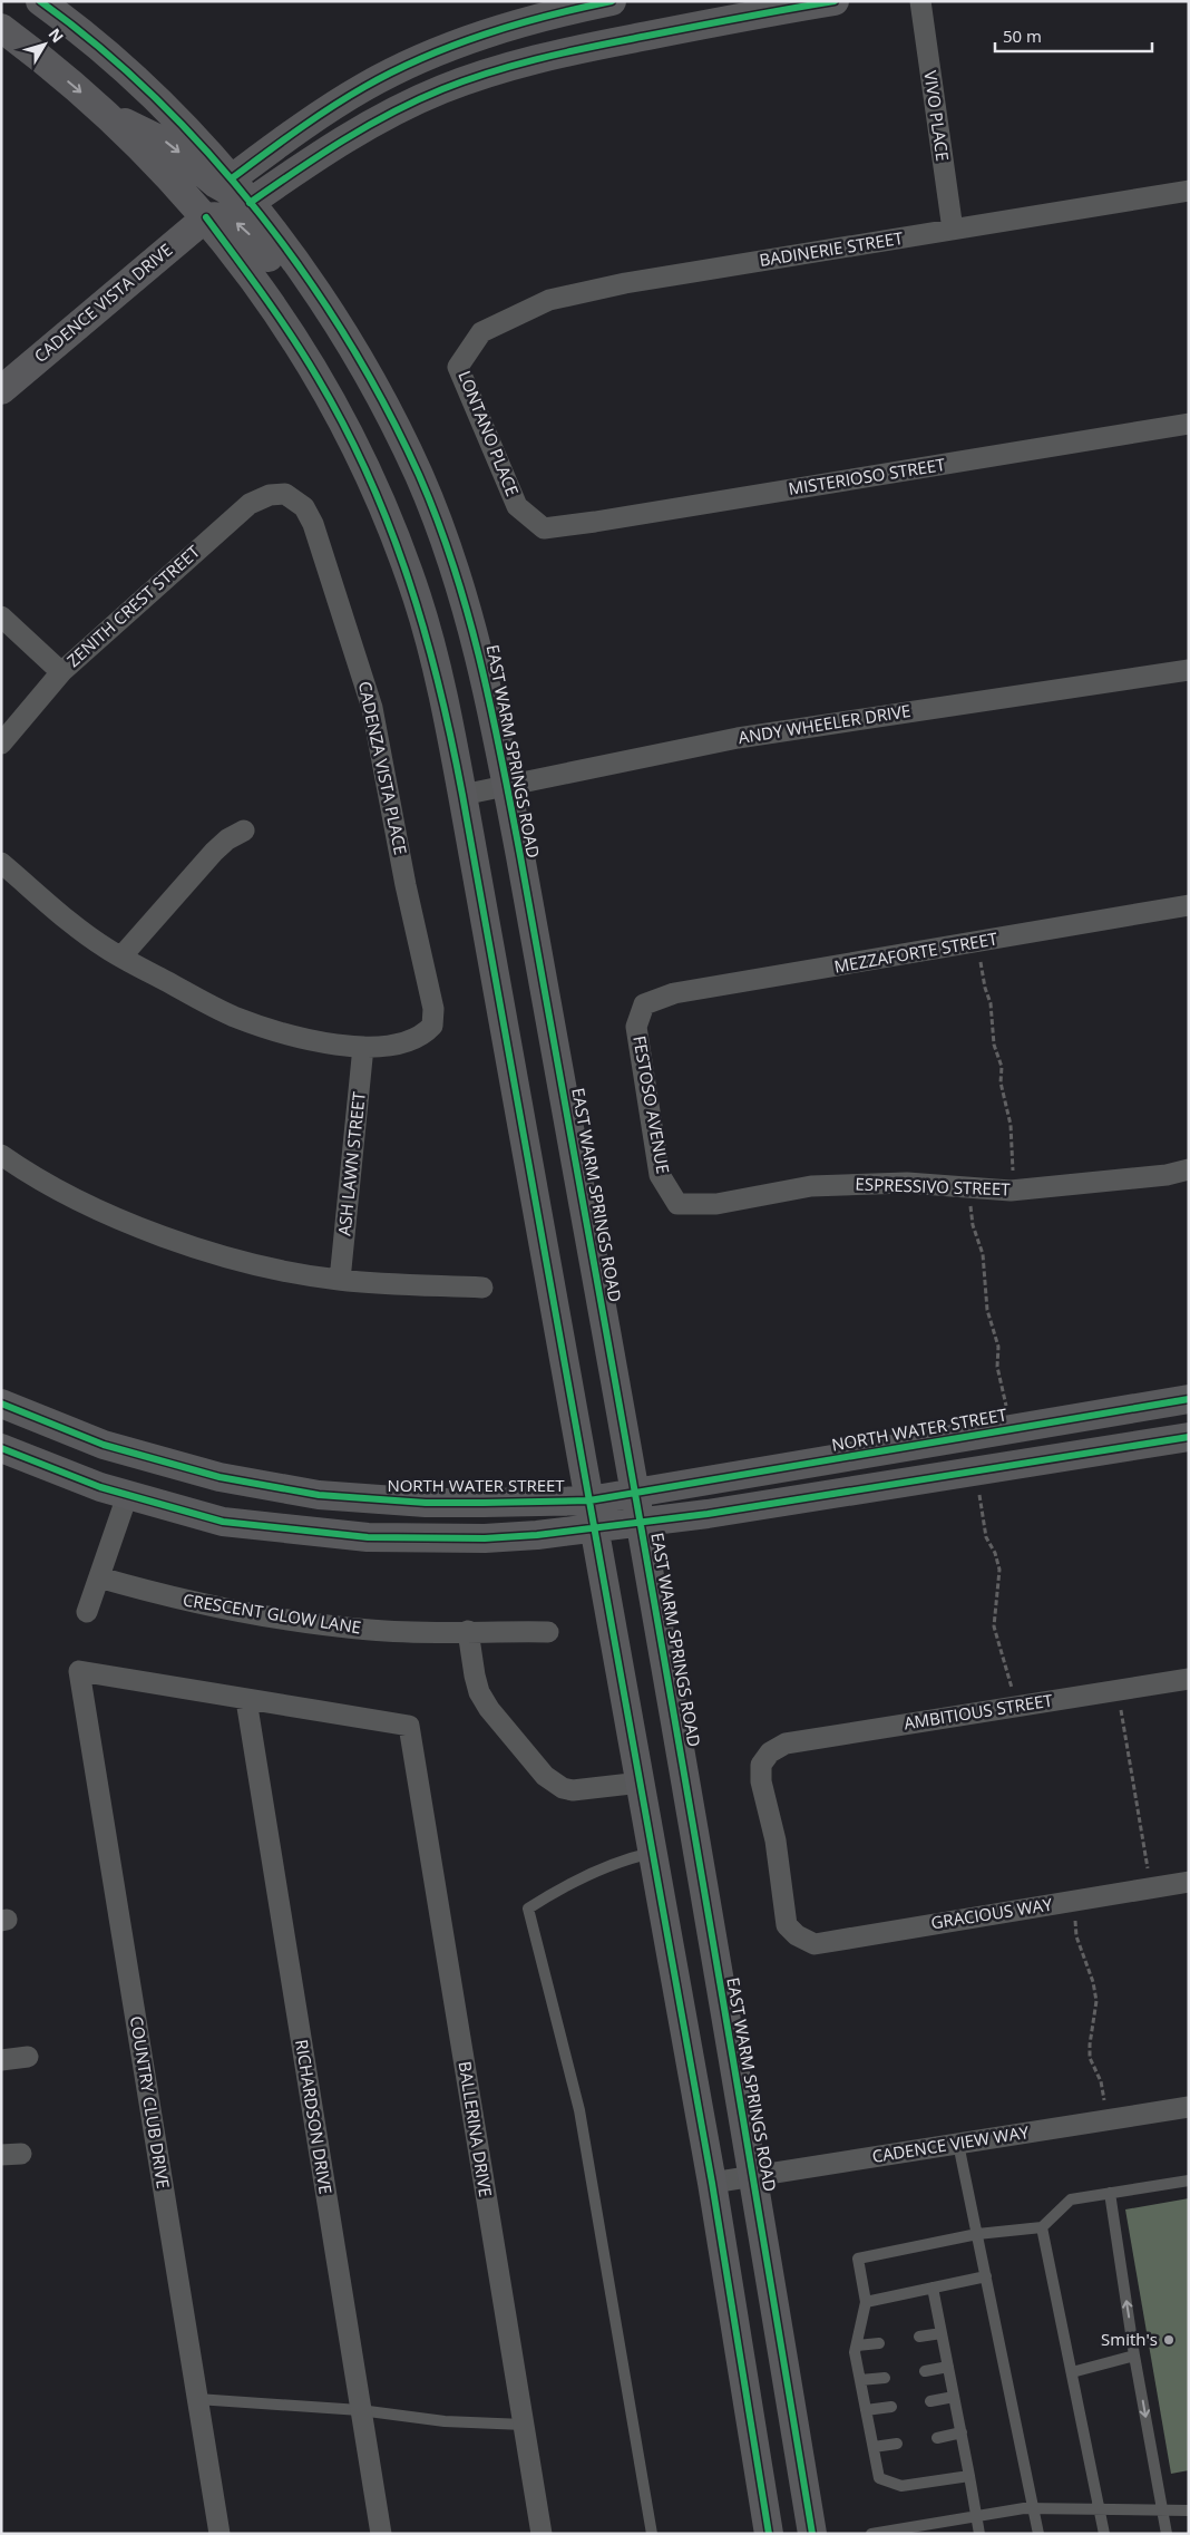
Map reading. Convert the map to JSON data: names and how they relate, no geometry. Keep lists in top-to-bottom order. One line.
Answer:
{"streets":{"main road":["CADENCE VISTA DRIVE","EAST WARM SPRINGS ROAD","NORTH WATER STREET"],"street":["VIVO PLACE","BADINERIE STREET","LONTANO PLACE","MISTERIOSO STREET","ZENITH CREST STREET","ANDY WHEELER DRIVE","CADENZA VISTA PLACE","MEZZAFORTE STREET","FESTOSO AVENUE","ASH LAWN STREET","ESPRESSIVO STREET","CRESCENT GLOW LANE","AMBITIOUS STREET","GRACIOUS WAY","COUNTRY CLUB DRIVE","RICHARDSON DRIVE","BALLERINA DRIVE","CADENCE VIEW WAY"]},"crossings":[["VIVO PLACE","BADINERIE STREET"],["BADINERIE STREET","LONTANO PLACE"],["LONTANO PLACE","MISTERIOSO STREET"],["ZENITH CREST STREET","CADENZA VISTA PLACE"],["ANDY WHEELER DRIVE","EAST WARM SPRINGS ROAD"],["EAST WARM SPRINGS ROAD","NORTH WATER STREET"],["EAST WARM SPRINGS ROAD","CADENCE VIEW WAY"],["CADENZA VISTA PLACE","ASH LAWN STREET"],["MEZZAFORTE STREET","FESTOSO AVENUE"],["FESTOSO AVENUE","ESPRESSIVO STREET"],["AMBITIOUS STREET","GRACIOUS WAY"],["COUNTRY CLUB DRIVE","RICHARDSON DRIVE"],["COUNTRY CLUB DRIVE","BALLERINA DRIVE"],["RICHARDSON DRIVE","BALLERINA DRIVE"]],"places":["Smith's"],"scale_bar":"50 m","north":"top right"}
